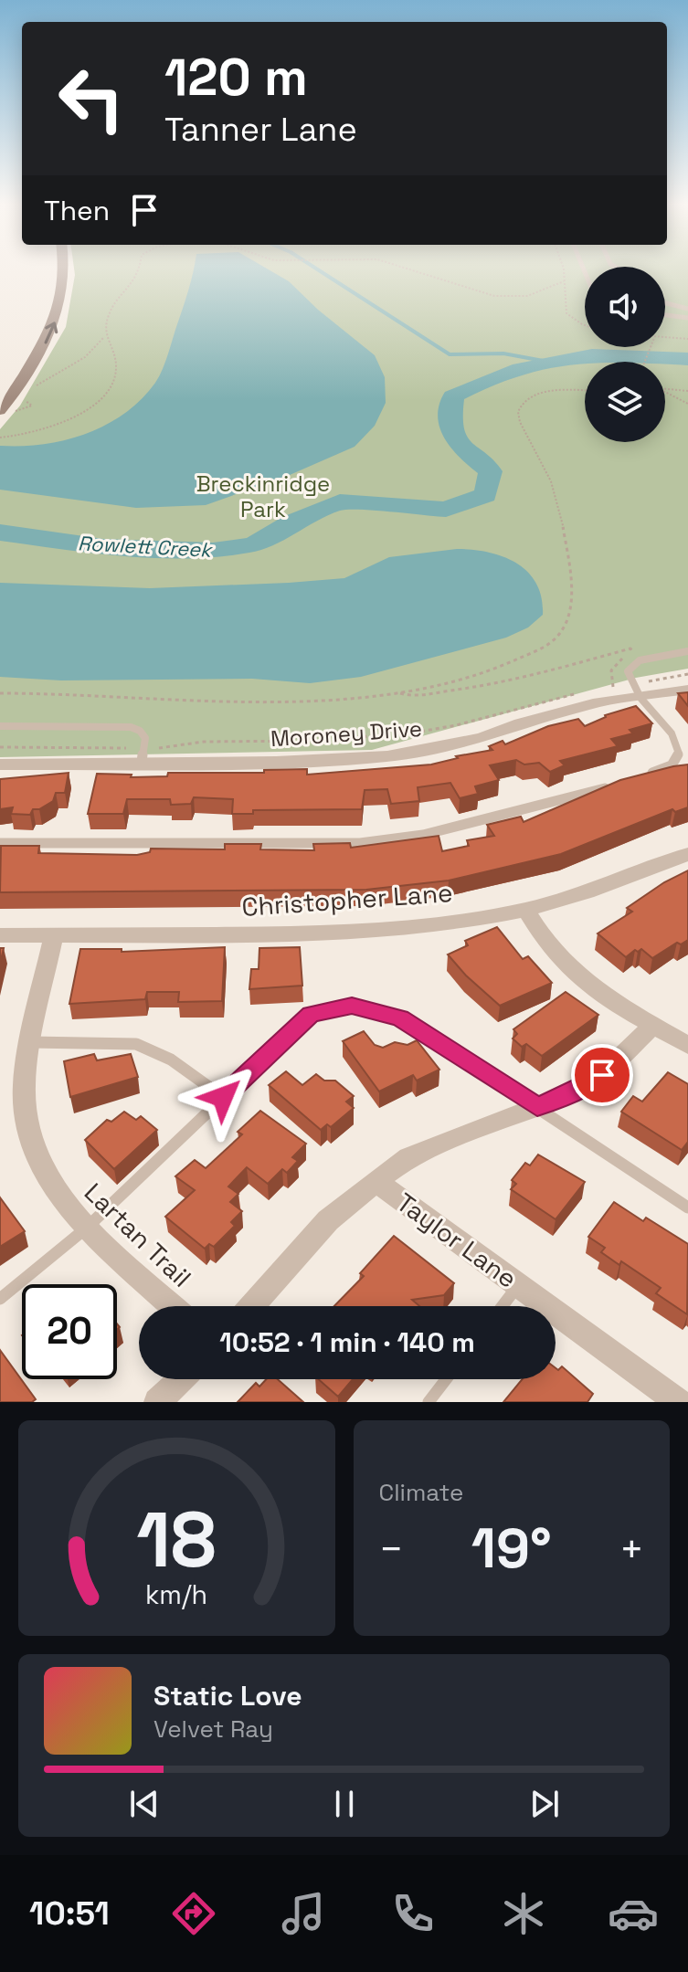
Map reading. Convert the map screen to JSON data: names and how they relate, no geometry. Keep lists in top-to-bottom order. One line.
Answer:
{"streets":{"street":["Moroney Drive","Christopher Lane","Lartan Trail","Taylor Lane"]},"crossings":[["Christopher Lane","Lartan Trail"]],"water":["Rowlett Creek"],"parks":["Breckinridge Park"],"page":{"turn":["120 m","Tanner Lane"],"then":"Then","limit":"20","trip":"10:52 · 1 min · 140 m","tile":"Climate","heat":["−","19°","+"],"song":["Static Love","Velvet Ray"],"tabs":"10:51","gauge":["18","km/h"]}}
